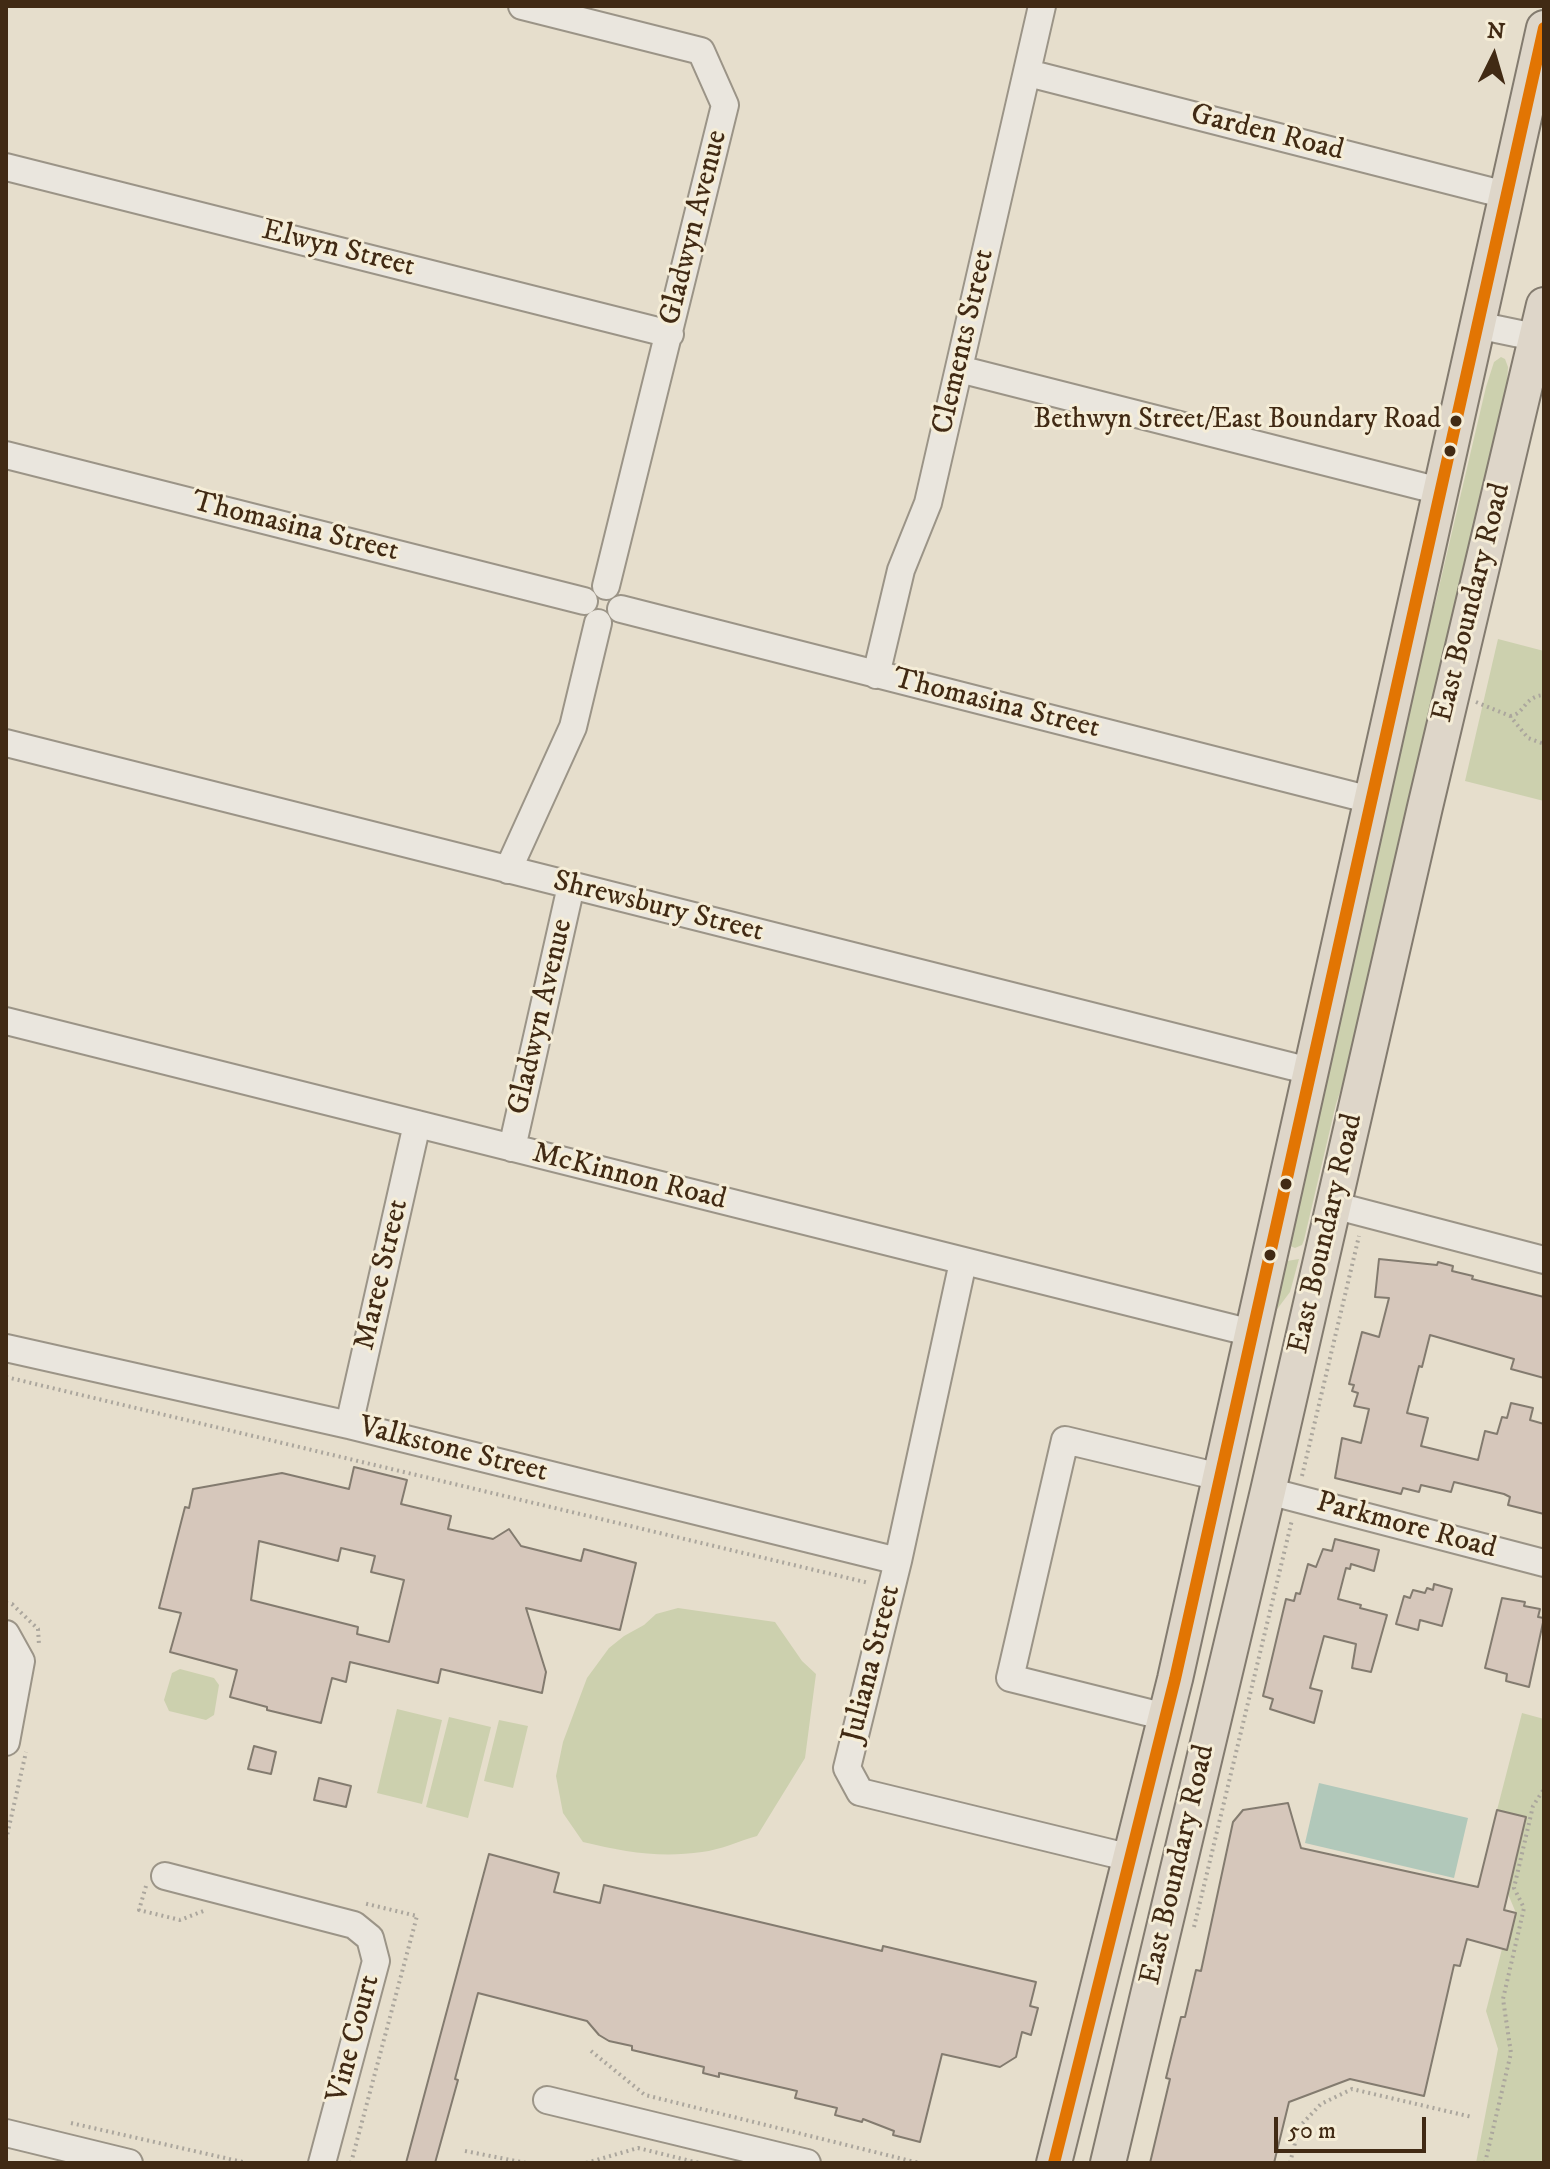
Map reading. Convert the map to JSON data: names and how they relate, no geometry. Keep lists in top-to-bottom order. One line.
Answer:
{"streets":{"main road":["East Boundary Road"],"street":["Garden Road","Gladwyn Avenue","Elwyn Street","Clements Street","Thomasina Street","Shrewsbury Street","McKinnon Road","Maree Street","Valkstone Street","Parkmore Road","Juliana Street","Vine Court"]},"crossings":[["Garden Road","Clements Street"],["Garden Road","East Boundary Road"],["Gladwyn Avenue","Elwyn Street"],["Gladwyn Avenue","Thomasina Street"],["Gladwyn Avenue","Shrewsbury Street"],["Gladwyn Avenue","McKinnon Road"],["Clements Street","Thomasina Street"],["Thomasina Street","East Boundary Road"],["East Boundary Road","Shrewsbury Street"],["East Boundary Road","McKinnon Road"],["East Boundary Road","Parkmore Road"],["East Boundary Road","Juliana Street"],["McKinnon Road","Maree Street"],["McKinnon Road","Juliana Street"],["Maree Street","Valkstone Street"],["Valkstone Street","Juliana Street"]],"places":["Bethwyn Street/East Boundary Road"],"scale_bar":"50 m","north":"top"}
